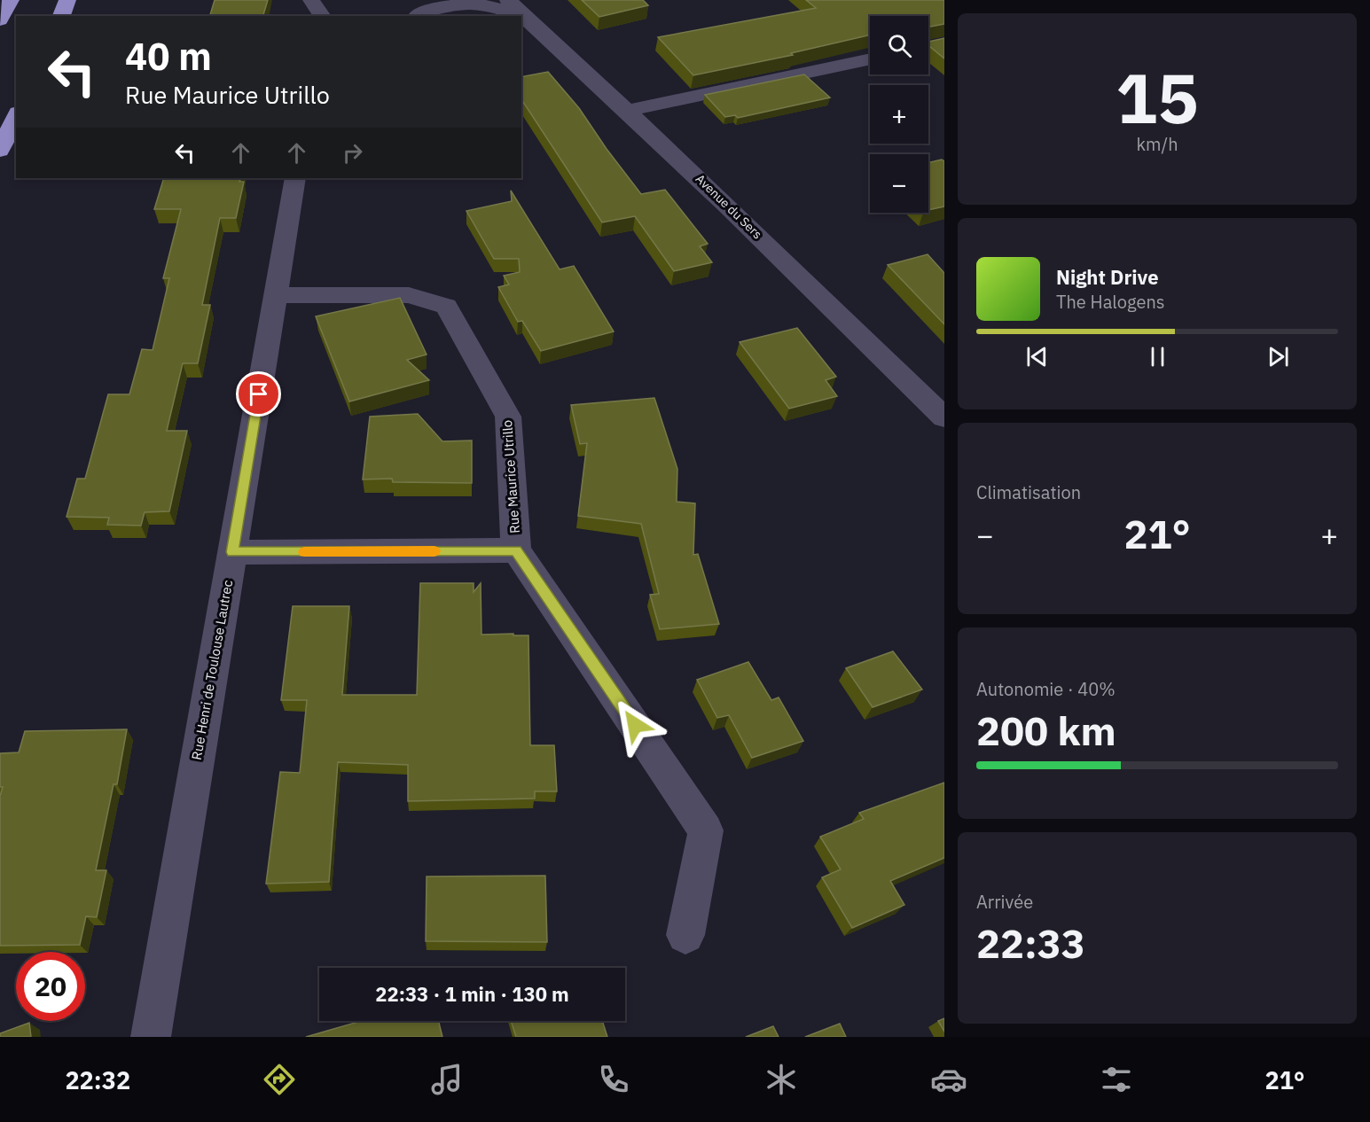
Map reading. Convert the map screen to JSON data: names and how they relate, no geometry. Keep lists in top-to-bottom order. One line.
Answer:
{"streets":{"street":["Avenue du Sers","Rue Maurice Utrillo","Rue Henri de Toulouse Lautrec"]},"crossings":[["Rue Maurice Utrillo","Rue Henri de Toulouse Lautrec"]],"page":{"tile":[["15","km/h"],"Climatisation",["Autonomie · 40%","200 km"],["Arrivée","22:33"]],"map_buttons":["+","−"],"turn":["40 m","Rue Maurice Utrillo"],"song":["Night Drive","The Halogens"],"heat":["−","21°","+"],"limit":"20","trip":"22:33 · 1 min · 130 m","tabs":["22:32","21°"]}}
